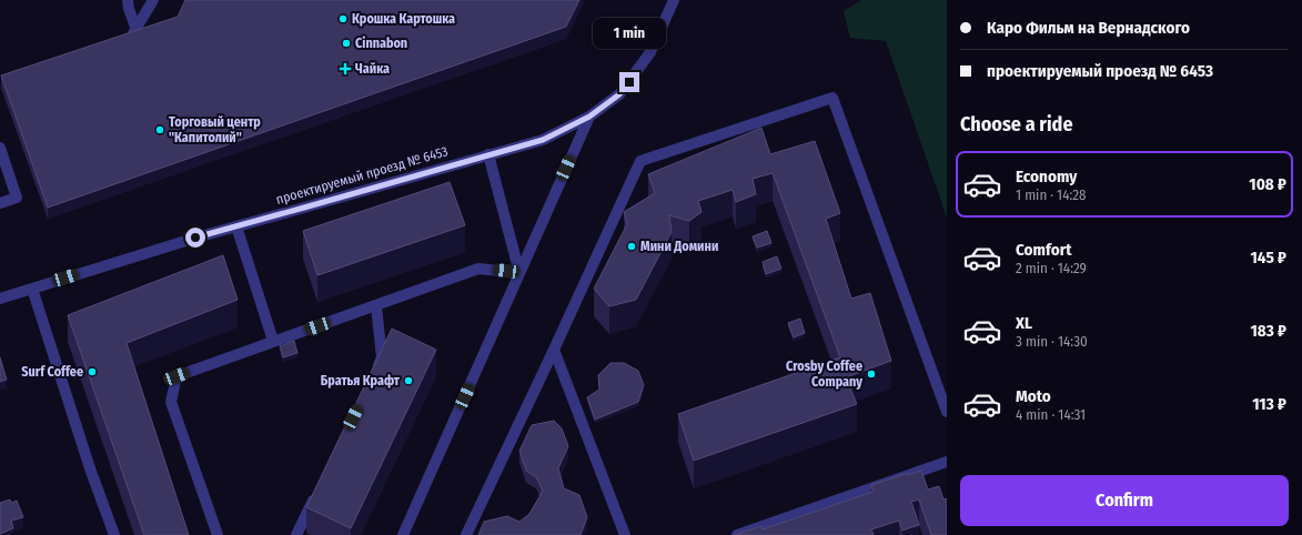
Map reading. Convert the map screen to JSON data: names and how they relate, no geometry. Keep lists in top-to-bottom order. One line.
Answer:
{"streets":{"street":["проектируемый проезд № 6453"]},"places":{"other":["Крошка Картошка","Cinnabon","Торговый центр \"Капитолий\"","Мини Домини","Surf Coffee","Crosby Coffee Company","Братья Крафт"],"health":["Чайка"]},"page":{"banner":["Каро Фильм на Вернадского","проектируемый проезд № 6453"],"bubble":"1 min","heading":"Choose a ride","list":[{"name":"Economy","note":"1 min · 14:28","value":"108 ₽"},{"name":"Comfort","note":"2 min · 14:29","value":"145 ₽"},{"name":"XL","note":"3 min · 14:30","value":"183 ₽"},{"name":"Moto","note":"4 min · 14:31","value":"113 ₽"}],"buttons":"Confirm"}}
